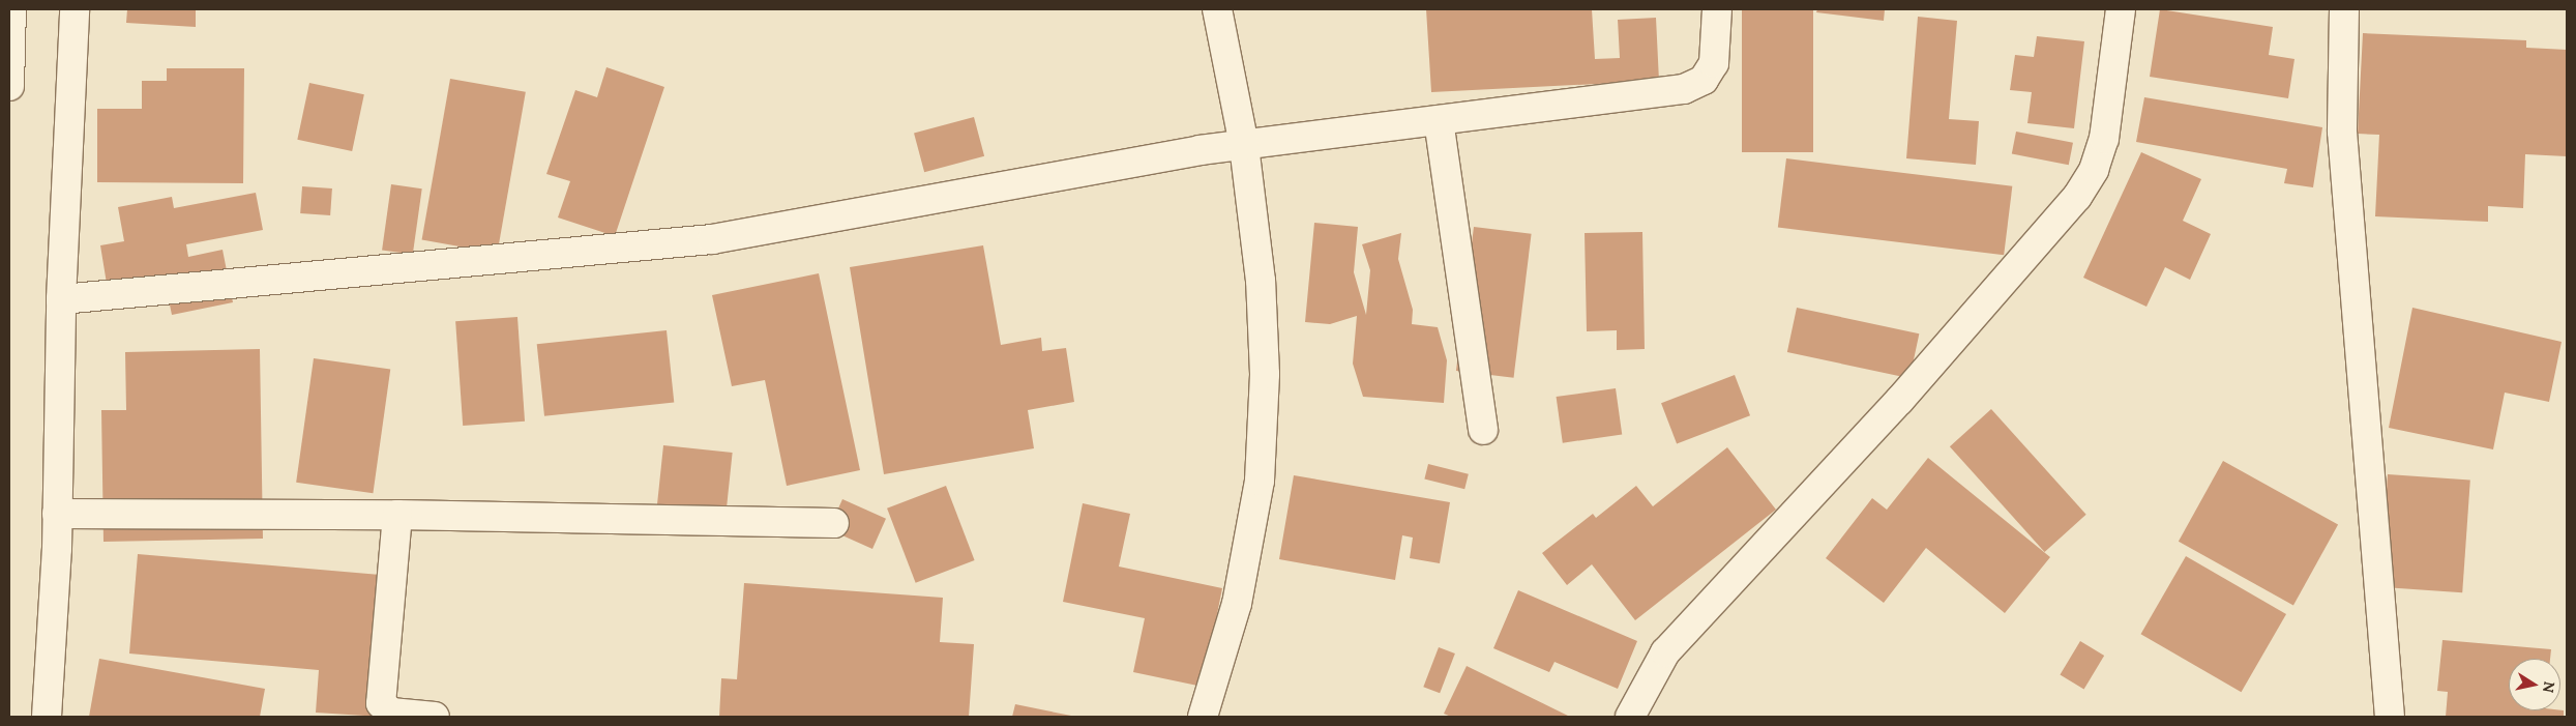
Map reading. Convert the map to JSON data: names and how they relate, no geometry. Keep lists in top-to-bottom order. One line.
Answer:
{"north":"right"}
